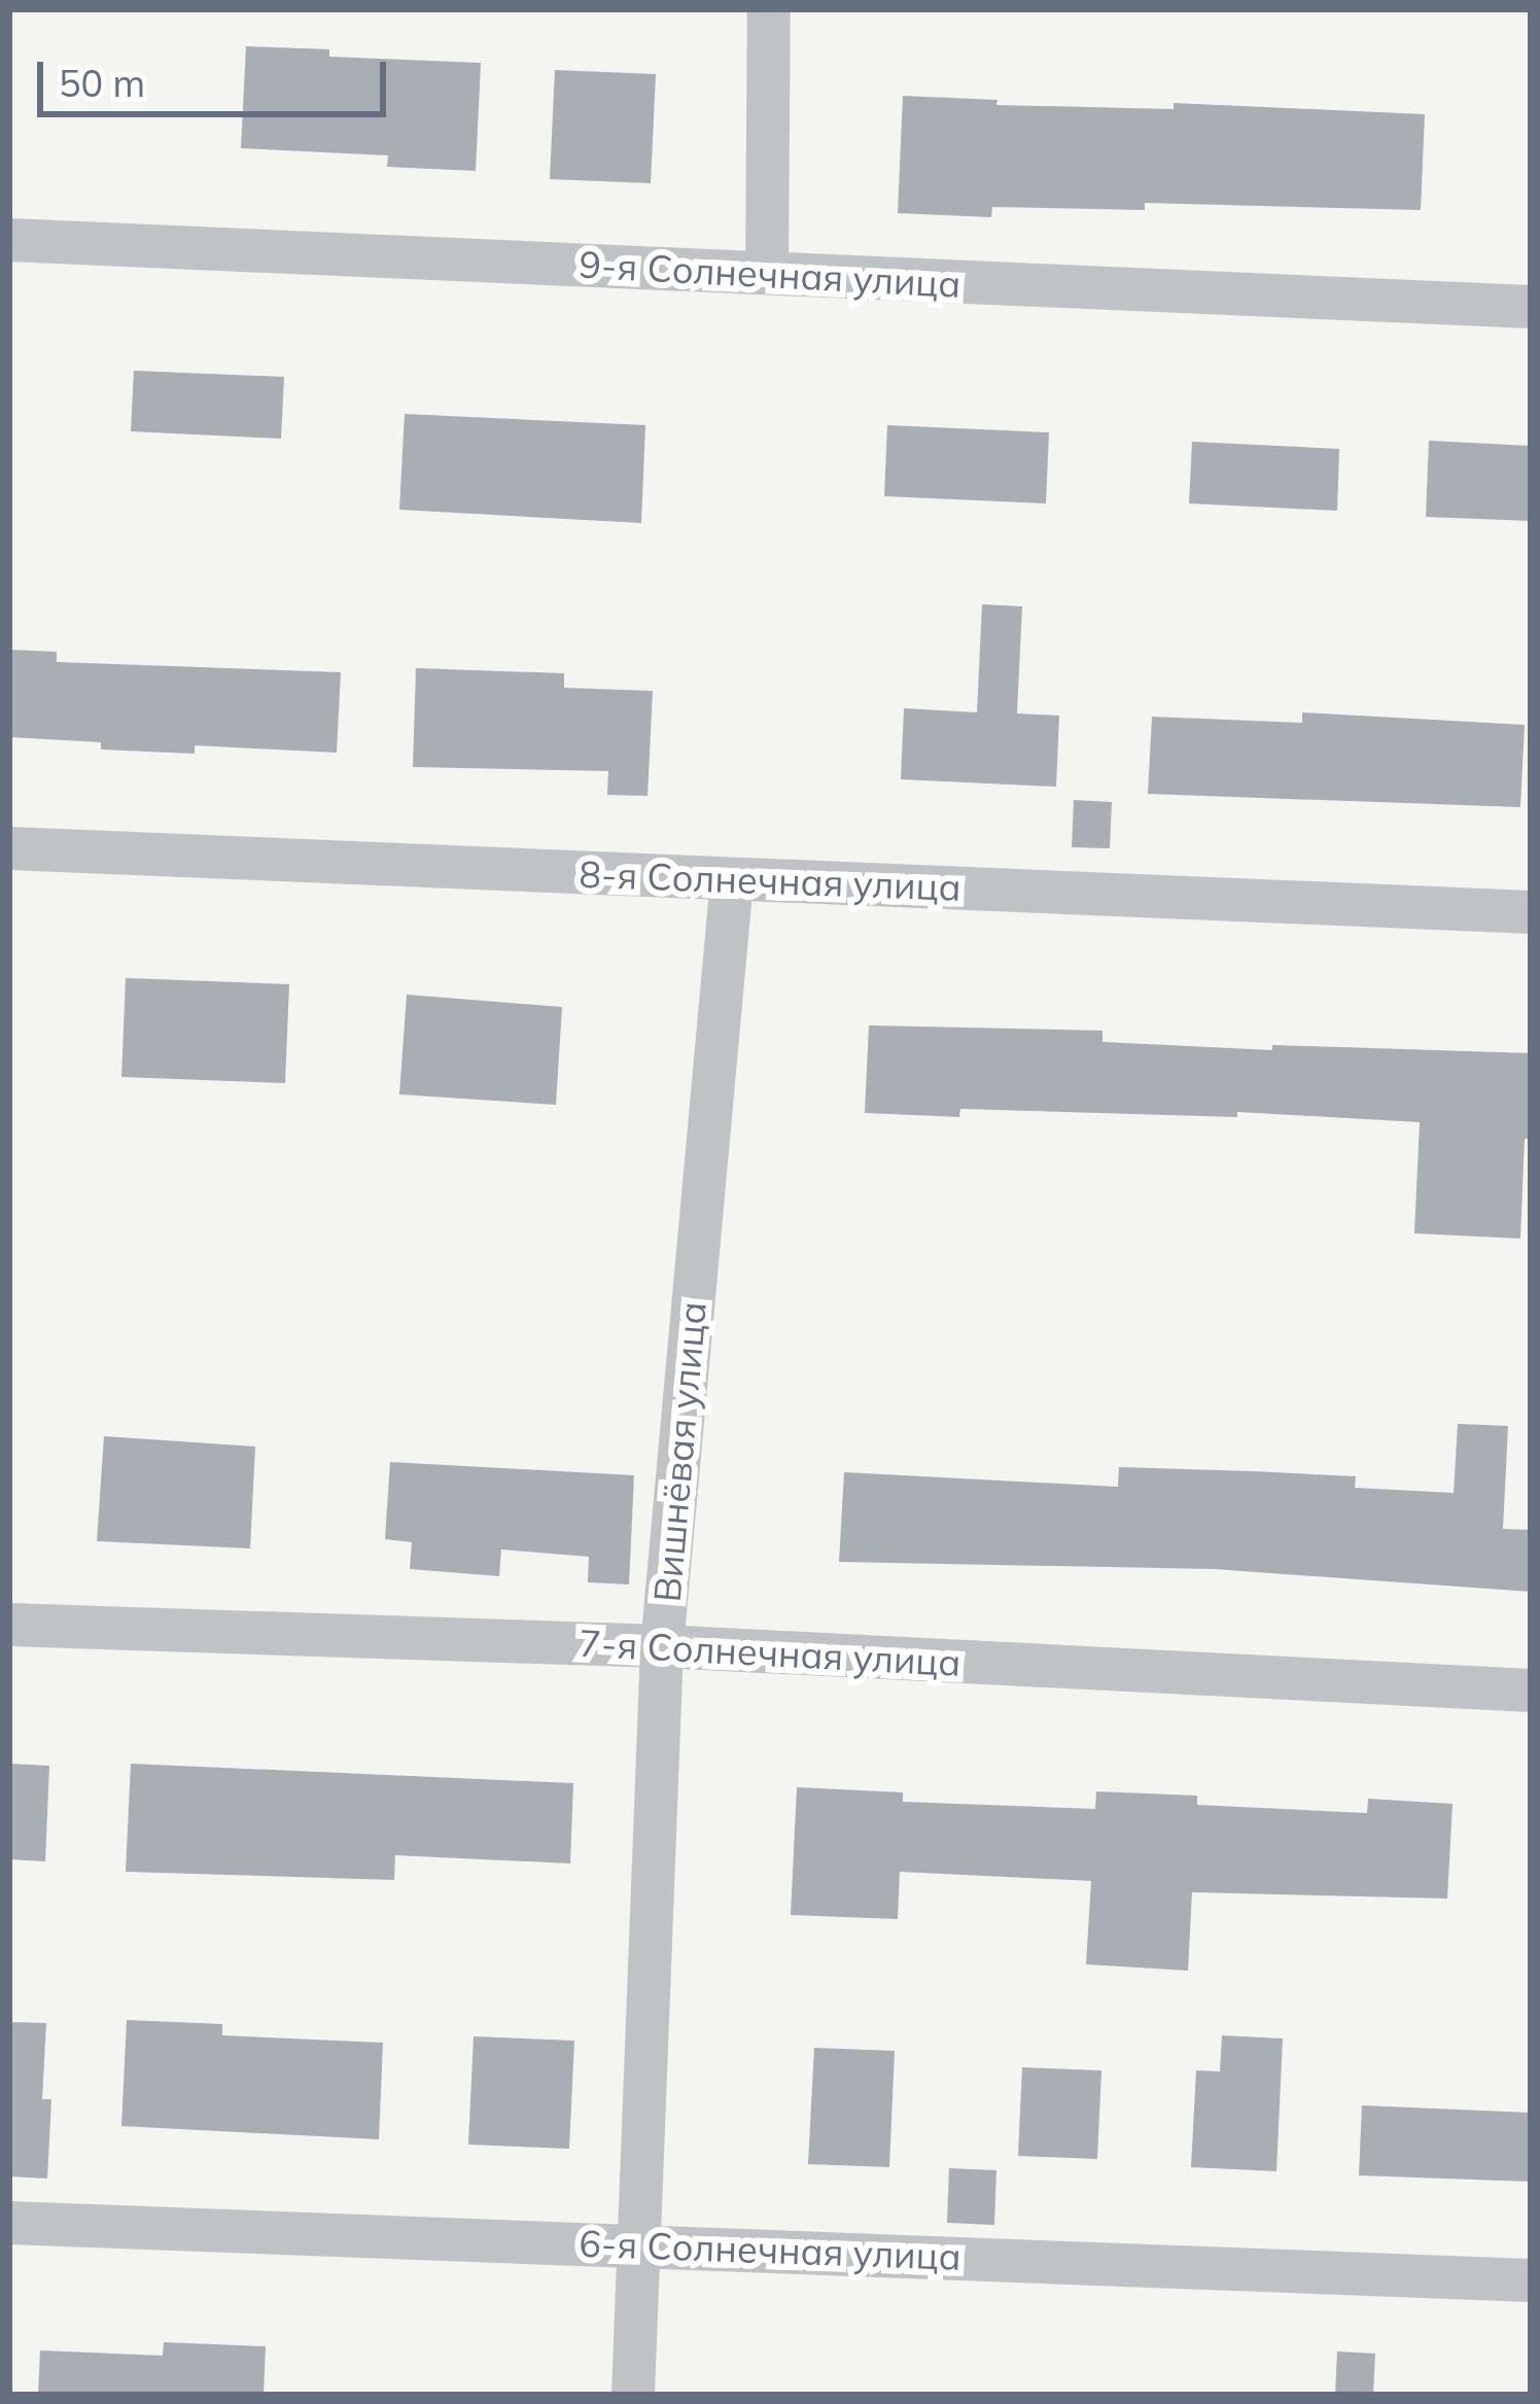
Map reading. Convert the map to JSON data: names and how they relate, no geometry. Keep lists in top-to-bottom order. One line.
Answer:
{"streets":{"street":["9-я Солнечная улица","8-я Солнечная улица","Вишнёвая улица","7-я Солнечная улица","6-я Солнечная улица"]},"crossings":[["8-я Солнечная улица","Вишнёвая улица"],["Вишнёвая улица","7-я Солнечная улица"],["Вишнёвая улица","6-я Солнечная улица"]],"scale_bar":"50 m"}
